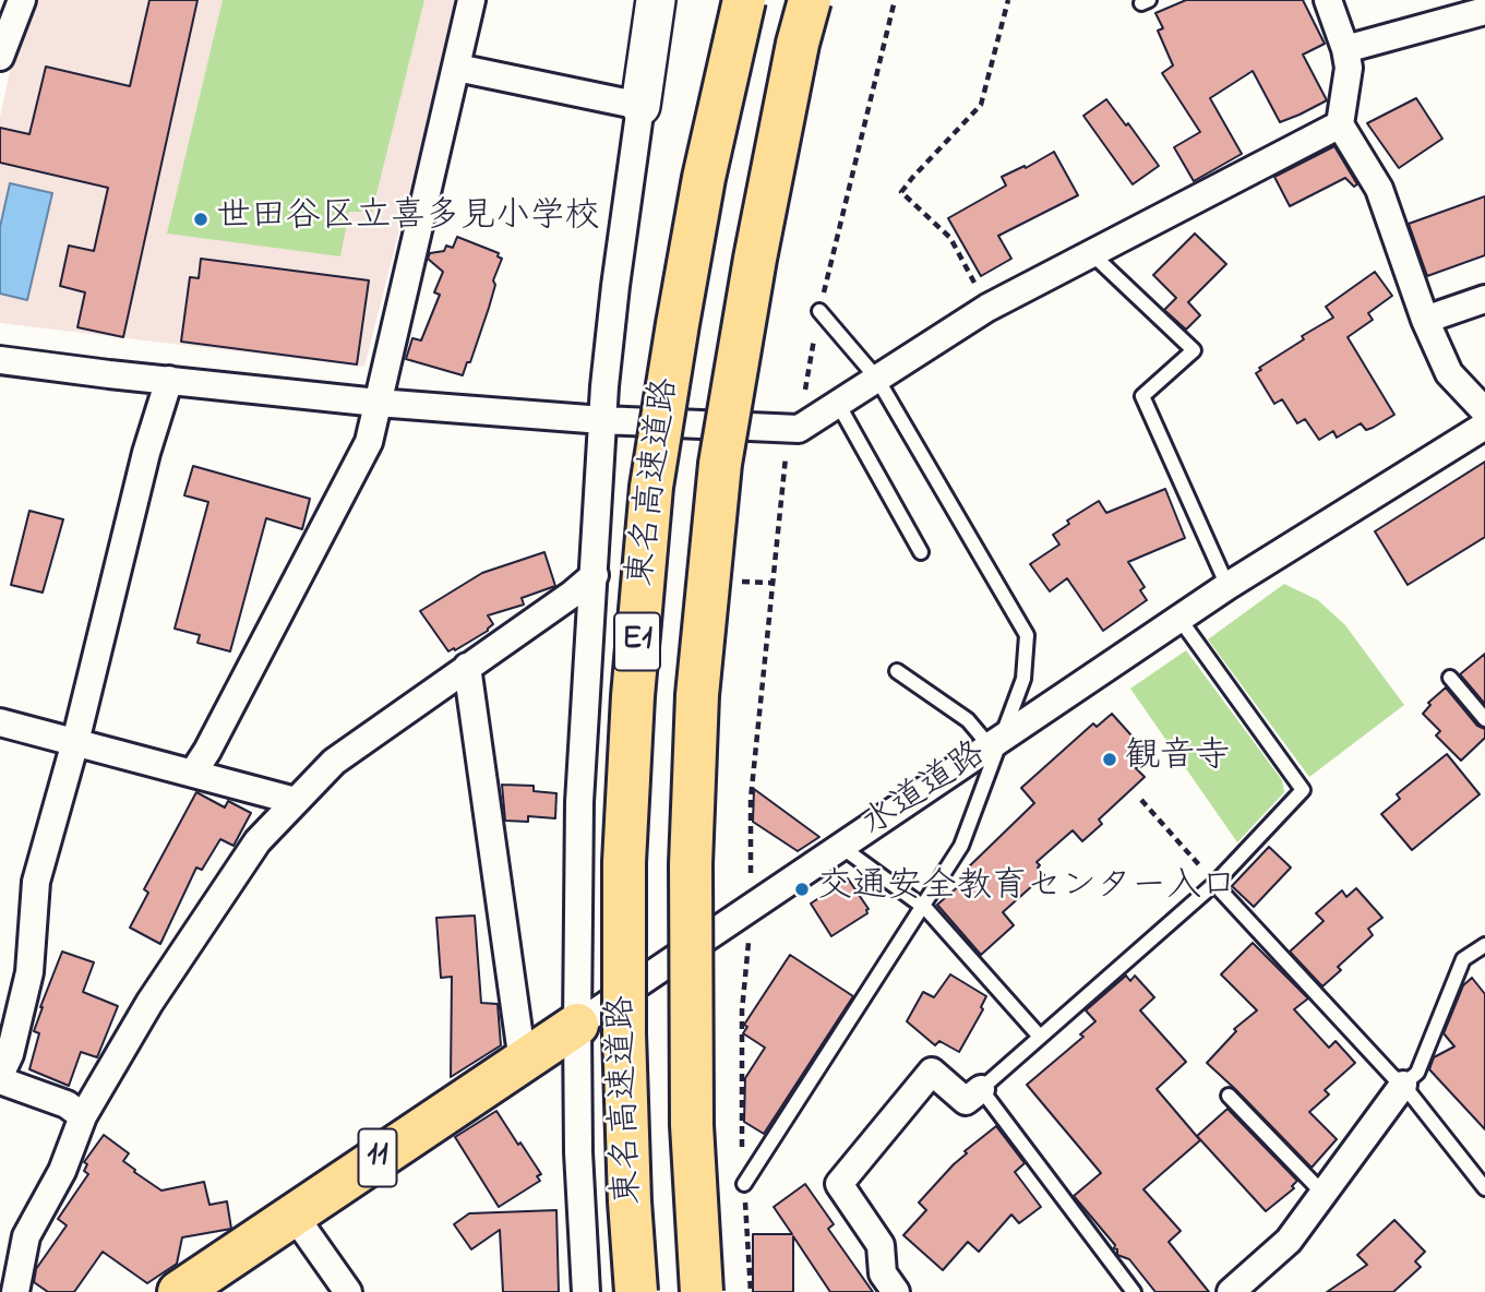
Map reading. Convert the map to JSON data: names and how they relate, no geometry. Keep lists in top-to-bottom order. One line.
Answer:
{"streets":{"main road":["東名高速道路","E1","水道道路","11"]},"places":["世田谷区立喜多見小学校","観音寺","交通安全教育センター入口"]}
